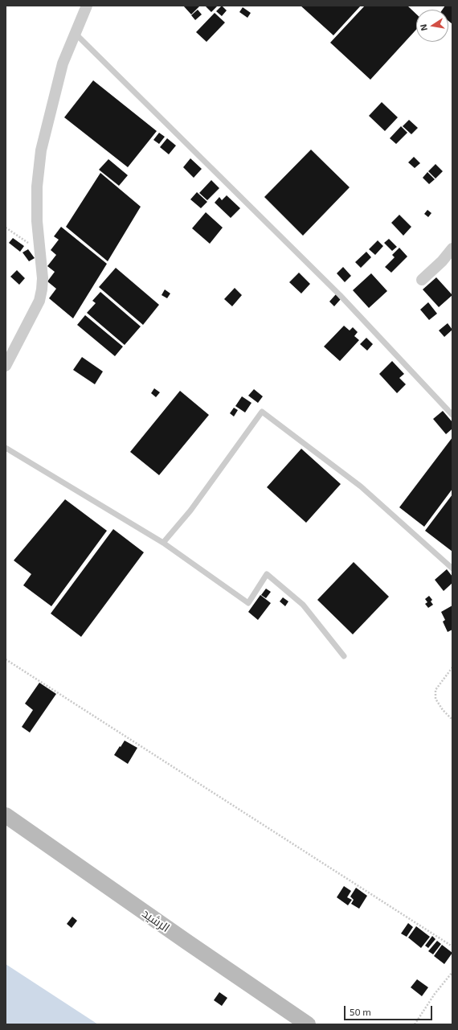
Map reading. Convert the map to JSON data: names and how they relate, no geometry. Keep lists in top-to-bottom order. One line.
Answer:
{"streets":{"main road":["الرشيد"]},"scale_bar":"50 m","north":"left"}
